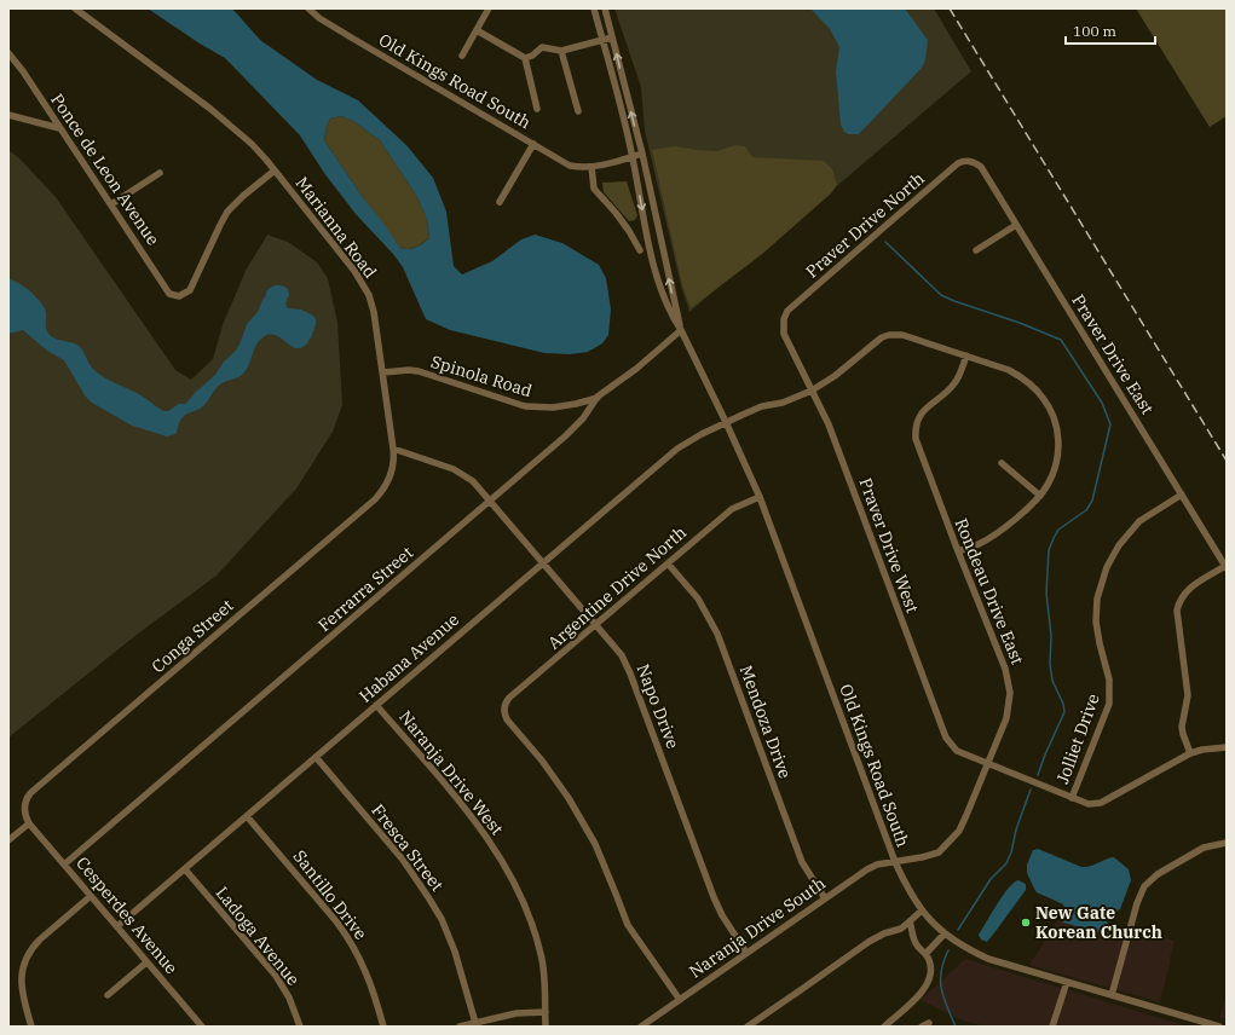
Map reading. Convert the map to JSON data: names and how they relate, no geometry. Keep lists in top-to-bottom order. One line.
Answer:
{"streets":{"street":["Old Kings Road South","Ponce de Leon Avenue","Praver Drive North","Marianna Road","Praver Drive East","Spinola Road","Praver Drive West","Argentine Drive North","Ferrarra Street","Rondeau Drive East","Conga Street","Habana Avenue","Napo Drive","Mendoza Drive","Jolliet Drive","Naranja Drive West","Fresca Street","Santillo Drive","Cesperdes Avenue","Naranja Drive South","Ladoga Avenue"]},"crossings":[["Old Kings Road South","Argentine Drive North"],["Old Kings Road South","Ferrarra Street"],["Old Kings Road South","Rondeau Drive East"],["Old Kings Road South","Habana Avenue"],["Old Kings Road South","Naranja Drive South"],["Ponce de Leon Avenue","Marianna Road"],["Praver Drive North","Praver Drive East"],["Praver Drive North","Praver Drive West"],["Marianna Road","Spinola Road"],["Marianna Road","Conga Street"],["Praver Drive East","Jolliet Drive"],["Spinola Road","Ferrarra Street"],["Praver Drive West","Rondeau Drive East"],["Praver Drive West","Habana Avenue"],["Praver Drive West","Jolliet Drive"],["Argentine Drive North","Napo Drive"],["Argentine Drive North","Mendoza Drive"],["Argentine Drive North","Naranja Drive South"],["Ferrarra Street","Napo Drive"],["Ferrarra Street","Cesperdes Avenue"],["Rondeau Drive East","Habana Avenue"],["Rondeau Drive East","Naranja Drive South"],["Conga Street","Cesperdes Avenue"],["Habana Avenue","Napo Drive"],["Habana Avenue","Naranja Drive West"],["Habana Avenue","Fresca Street"],["Habana Avenue","Santillo Drive"],["Habana Avenue","Cesperdes Avenue"],["Habana Avenue","Ladoga Avenue"],["Napo Drive","Naranja Drive South"],["Mendoza Drive","Naranja Drive South"]],"places":["New Gate Korean Church"],"scale_bar":"100 m"}
